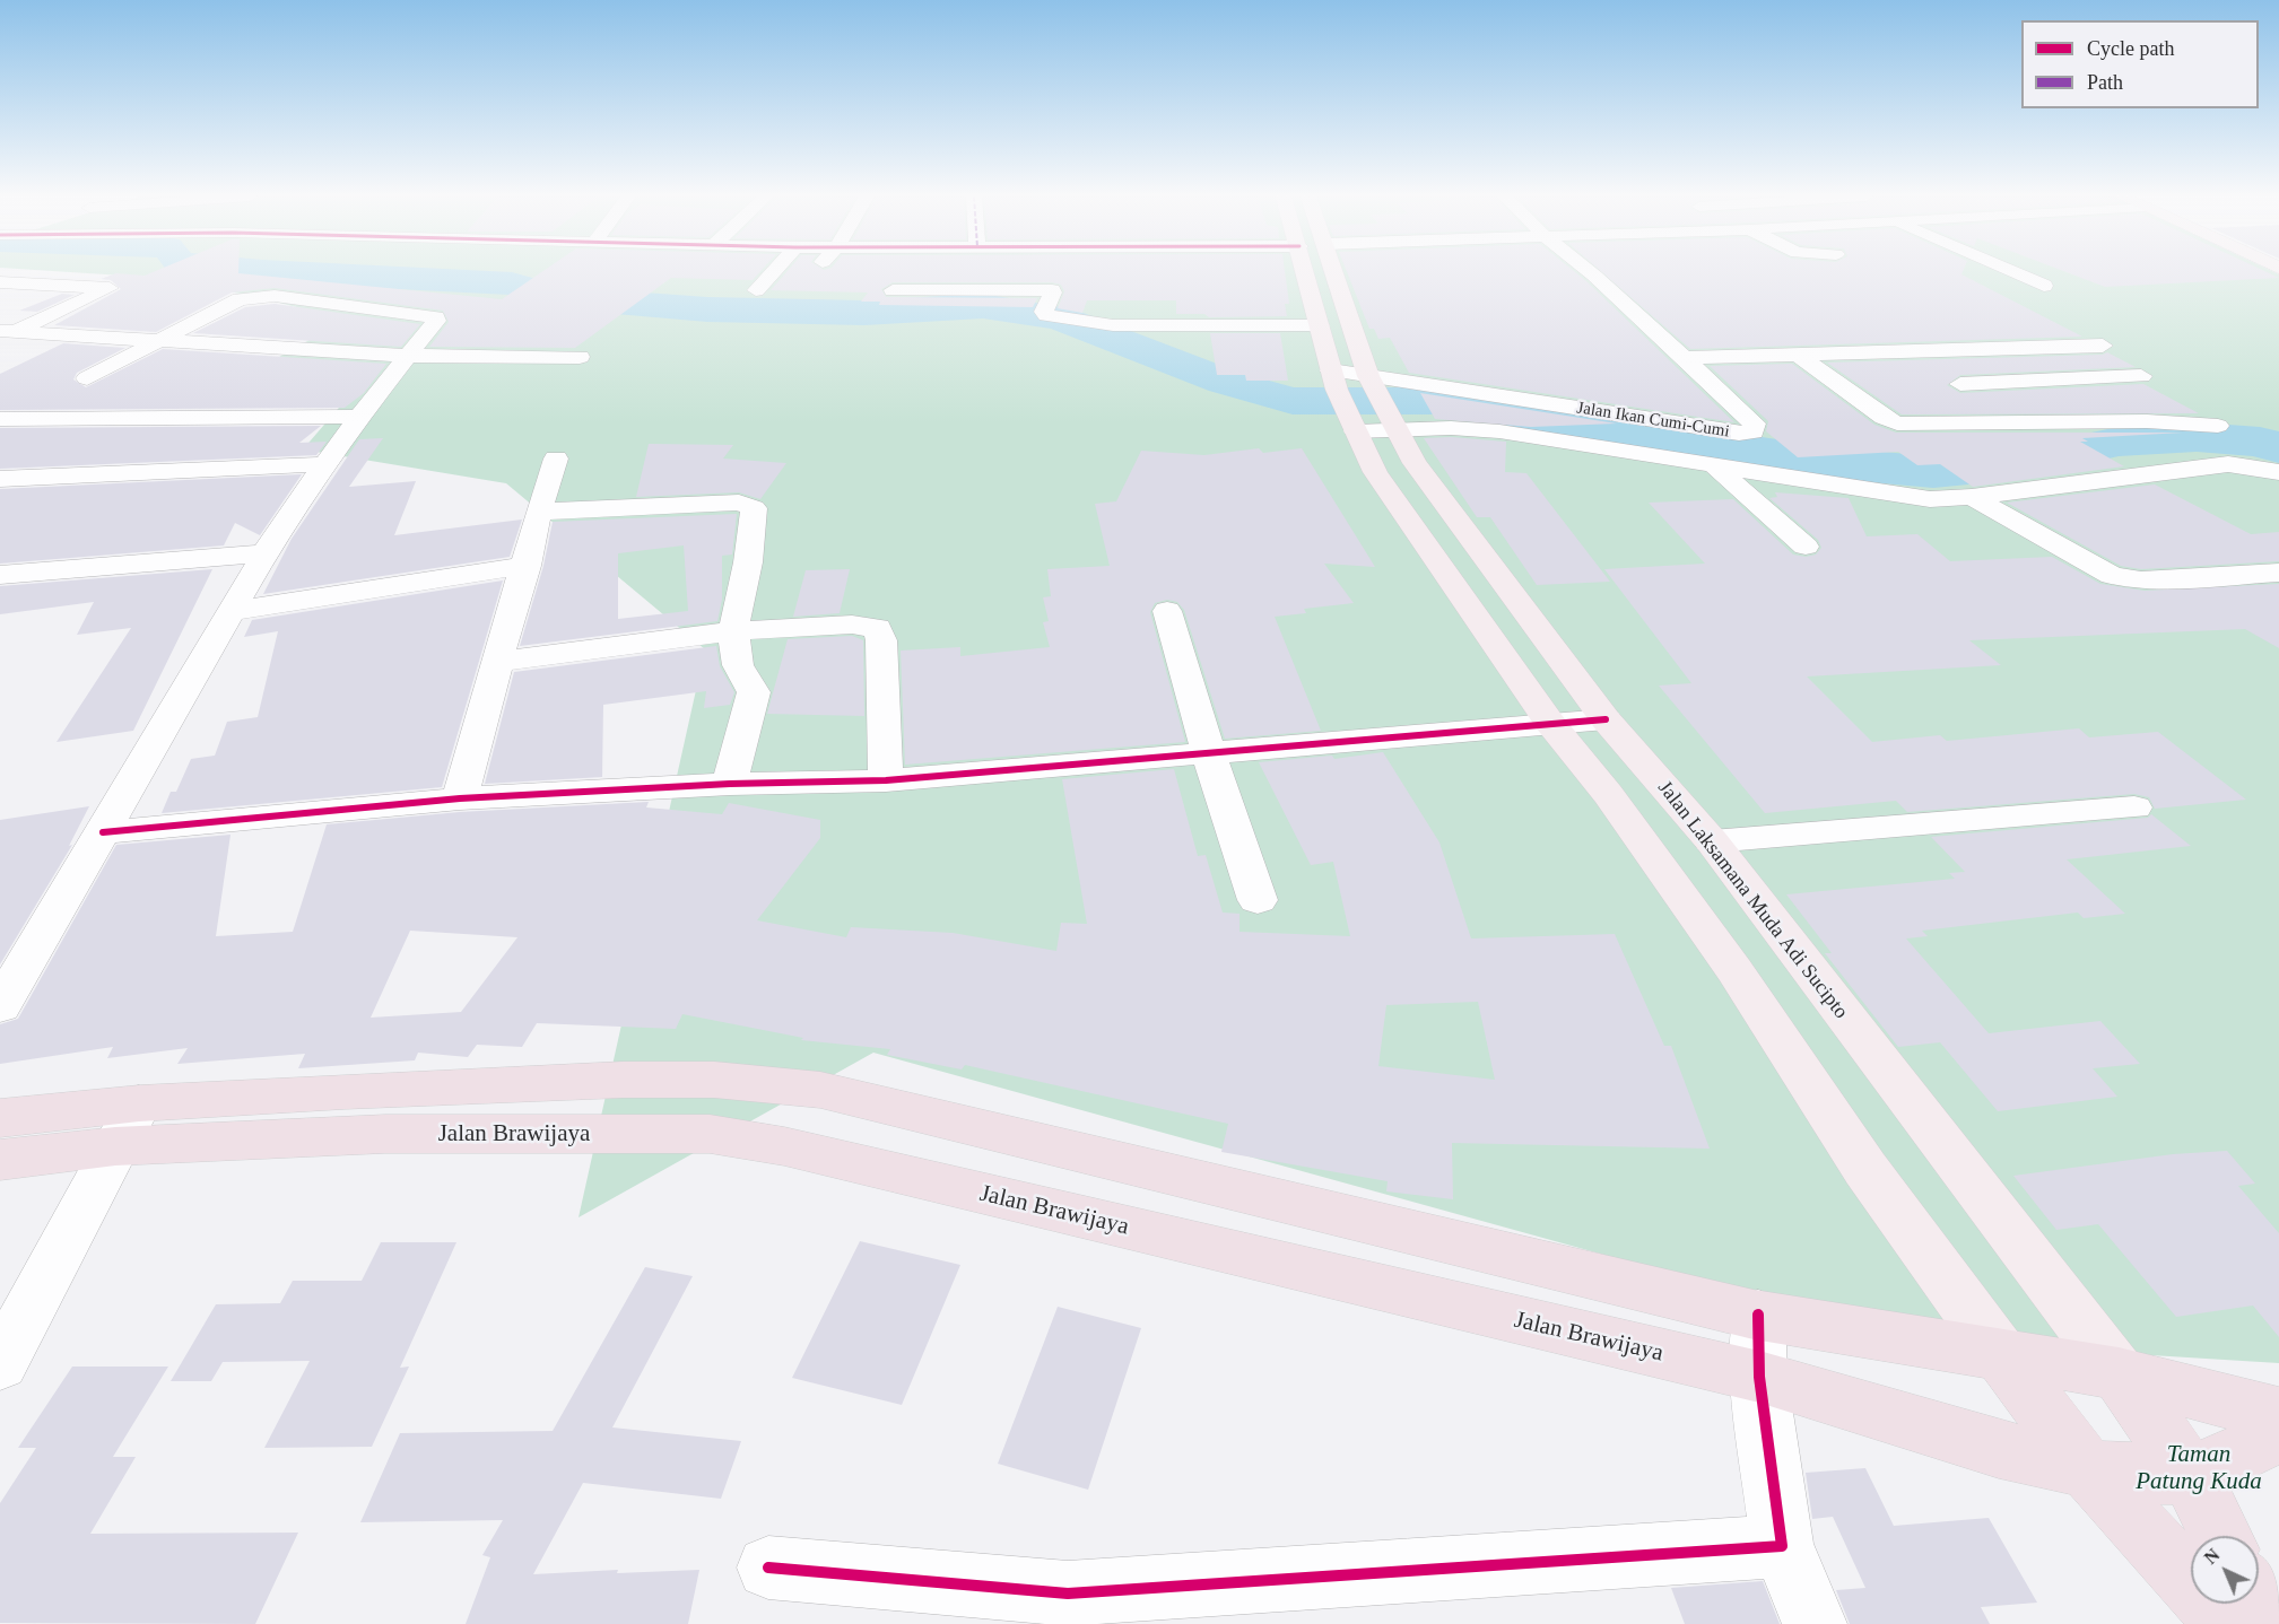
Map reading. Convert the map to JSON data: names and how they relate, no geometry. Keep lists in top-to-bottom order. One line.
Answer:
{"streets":{"highway":["Jalan Brawijaya"],"main road":["Jalan Laksamana Muda Adi Sucipto"],"street":["Jalan Ikan Cumi-Cumi"]},"crossings":[["Jalan Ikan Cumi-Cumi","Jalan Laksamana Muda Adi Sucipto"],["Jalan Laksamana Muda Adi Sucipto","Jalan Brawijaya"]],"parks":["Taman Patung Kuda"],"legend":["Cycle path","Path"],"north":"top left"}
